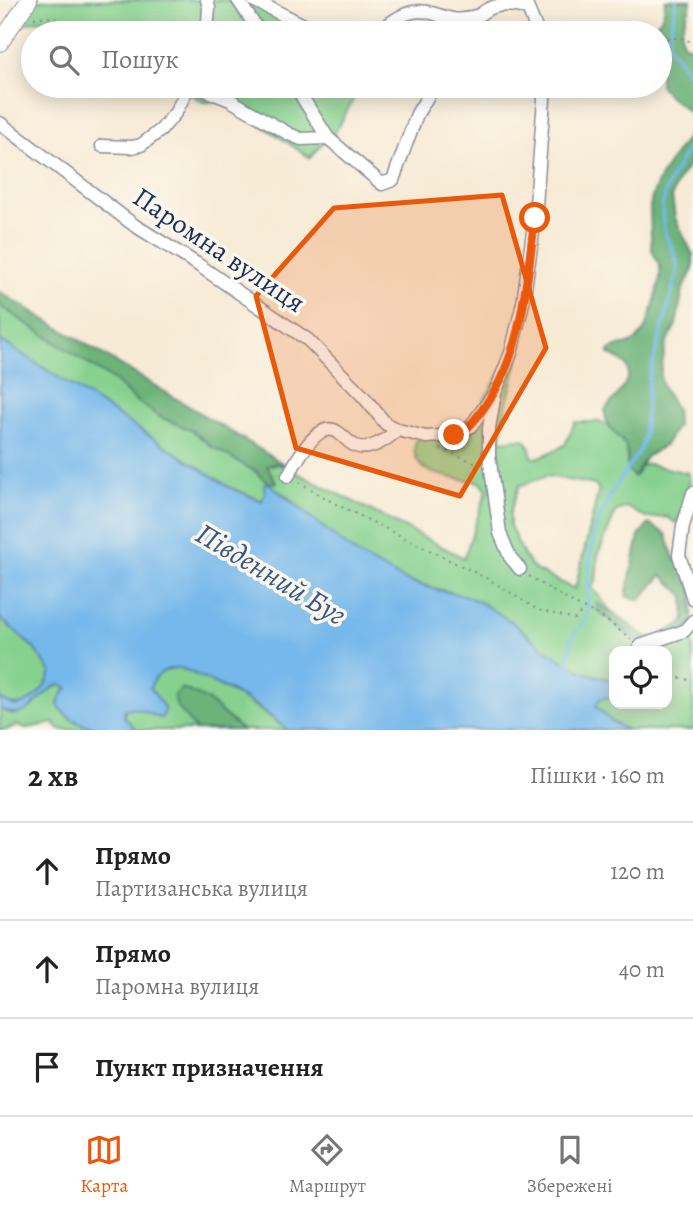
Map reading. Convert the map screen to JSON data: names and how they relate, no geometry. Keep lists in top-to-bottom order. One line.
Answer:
{"streets":{"street":["Паромна вулиця"]},"water":["Південний Буг"],"page":{"search":"Пошук","heading":["2 хв","Пішки · 160 m"],"list":[["Прямо","Партизанська вулиця","120 m"],["Прямо","Паромна вулиця","40 m"],"Пункт призначення"],"nav":["Карта","Маршрут","Збережені"]}}
